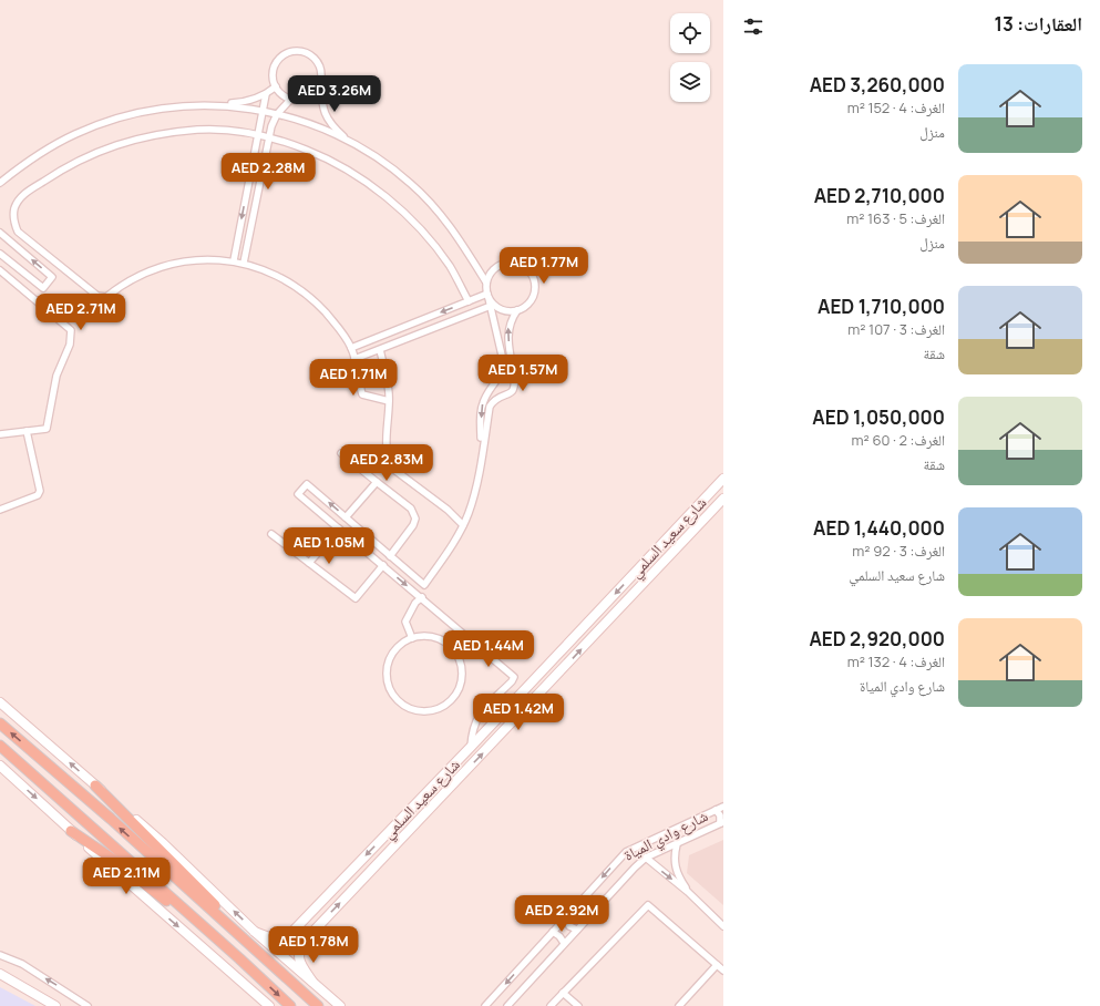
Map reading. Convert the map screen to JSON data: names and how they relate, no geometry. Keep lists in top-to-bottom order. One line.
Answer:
{"streets":{"street":["شارع سعيد السلمي","شارع وادي المياة"]},"page":{"heading":"العقارات: 13","list":[{"name":"AED 3,260,000","note":"الغرف: 4 · 152 m² · منزل"},{"name":"AED 2,710,000","note":"الغرف: 5 · 163 m² · منزل"},{"name":"AED 1,710,000","note":"الغرف: 3 · 107 m² · شقة"},{"name":"AED 1,050,000","note":"الغرف: 2 · 60 m² · شقة"},{"name":"AED 1,440,000","note":"الغرف: 3 · 92 m² · شارع سعيد السلمي"},{"name":"AED 2,920,000","note":"الغرف: 4 · 132 m² · شارع وادي المياة"}],"price":["AED 3.26M","AED 2.28M","AED 1.77M","AED 2.71M","AED 1.57M","AED 1.71M","AED 2.83M","AED 1.05M","AED 1.44M","AED 1.42M","AED 2.11M","AED 2.92M","AED 1.78M"]}}
